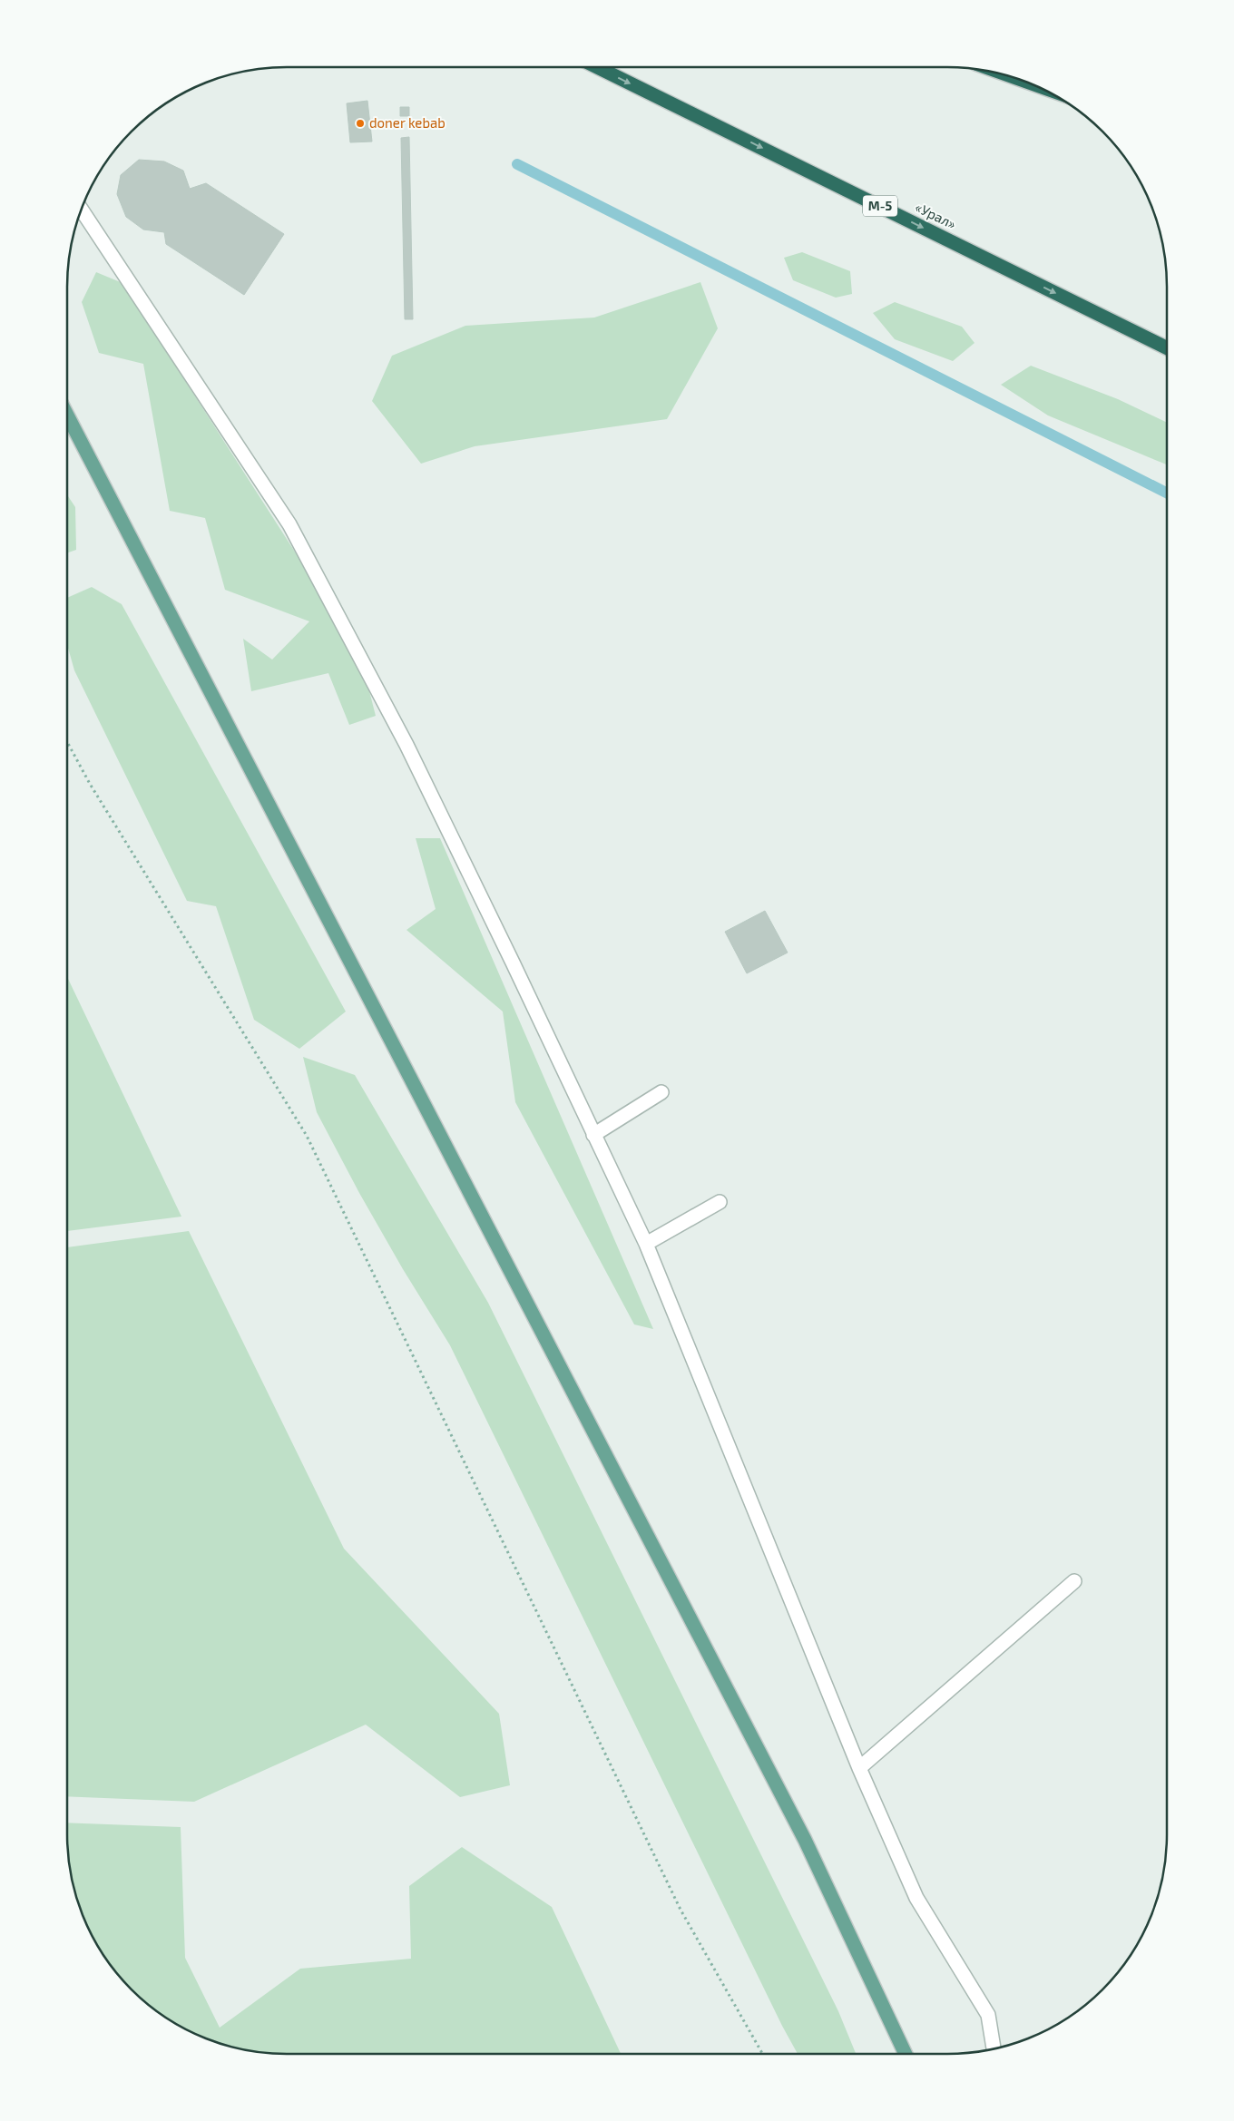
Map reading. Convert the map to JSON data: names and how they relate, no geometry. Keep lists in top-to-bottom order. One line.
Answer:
{"streets":{"highway":["М-5","«Урал»"]},"one_way":["«Урал»"],"places":["doner kebab"]}
